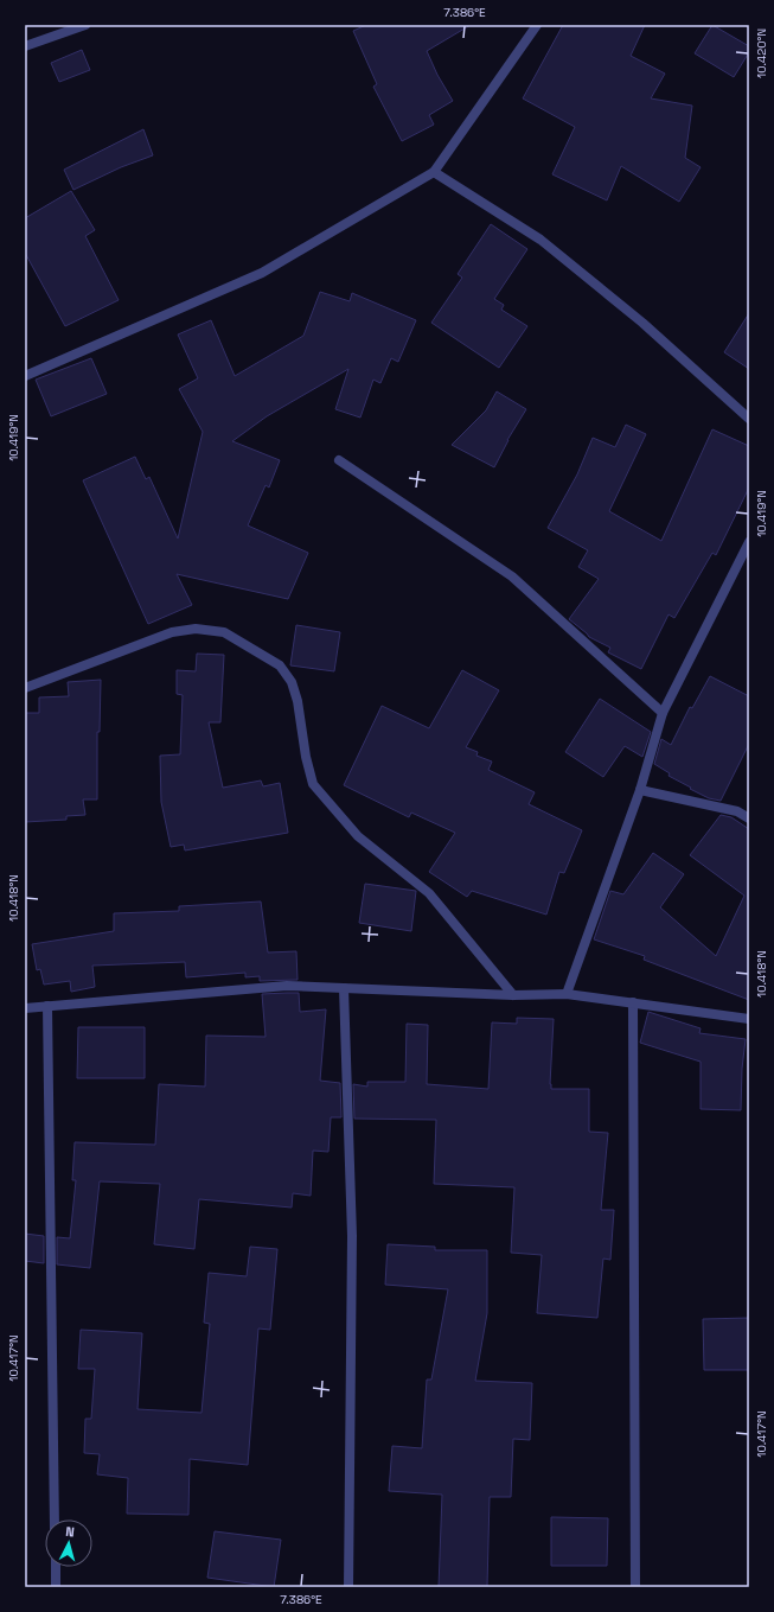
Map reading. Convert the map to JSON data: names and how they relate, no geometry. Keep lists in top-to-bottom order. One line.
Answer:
{"north":"top","coordinates":["7.386°E","10.420°N","10.419°N","10.418°N","10.417°N"]}
